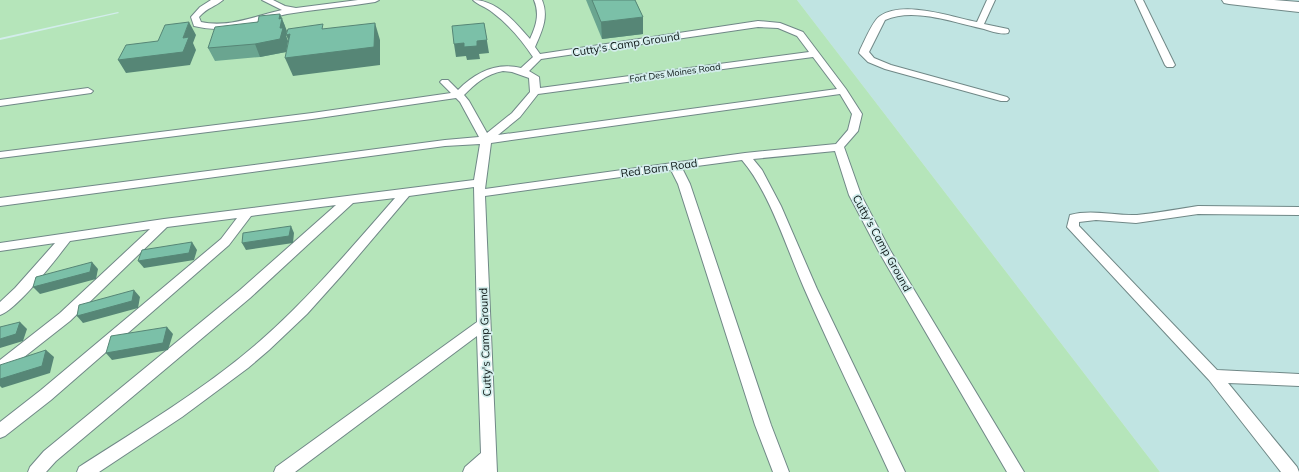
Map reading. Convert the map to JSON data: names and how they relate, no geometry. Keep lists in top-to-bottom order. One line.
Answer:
{"streets":{"lane":["Cutty's Camp Ground","Fort Des Moines Road","Red Barn Road"]},"crossings":[["Cutty's Camp Ground","Fort Des Moines Road"],["Cutty's Camp Ground","Red Barn Road"]]}
